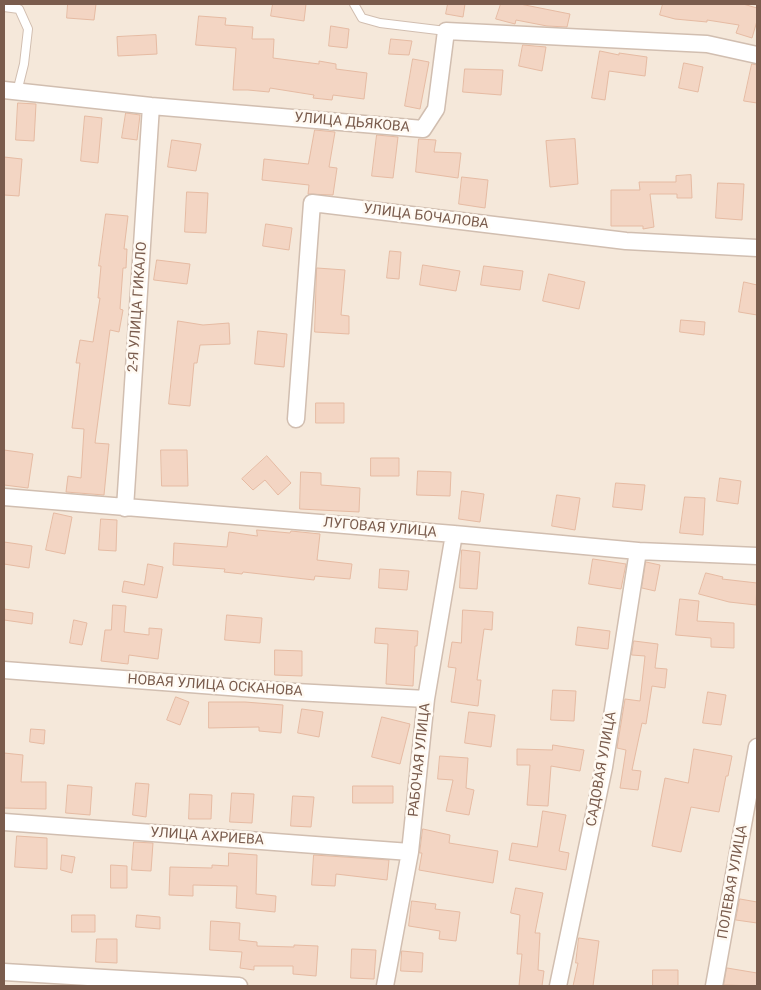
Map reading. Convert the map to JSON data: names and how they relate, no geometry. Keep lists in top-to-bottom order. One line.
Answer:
{"streets":{"street":["УЛИЦА ДЬЯКОВА","УЛИЦА БОЧАЛОВА","2-Я УЛИЦА ГИКАЛО","ЛУГОВАЯ УЛИЦА","НОВАЯ УЛИЦА ОСКАНОВА","РАБОЧАЯ УЛИЦА","САДОВАЯ УЛИЦА","УЛИЦА АХРИЕВА","ПОЛЕВАЯ УЛИЦА"]},"crossings":[["УЛИЦА ДЬЯКОВА","2-Я УЛИЦА ГИКАЛО"],["2-Я УЛИЦА ГИКАЛО","ЛУГОВАЯ УЛИЦА"],["ЛУГОВАЯ УЛИЦА","РАБОЧАЯ УЛИЦА"],["ЛУГОВАЯ УЛИЦА","САДОВАЯ УЛИЦА"],["НОВАЯ УЛИЦА ОСКАНОВА","РАБОЧАЯ УЛИЦА"],["РАБОЧАЯ УЛИЦА","УЛИЦА АХРИЕВА"]]}
